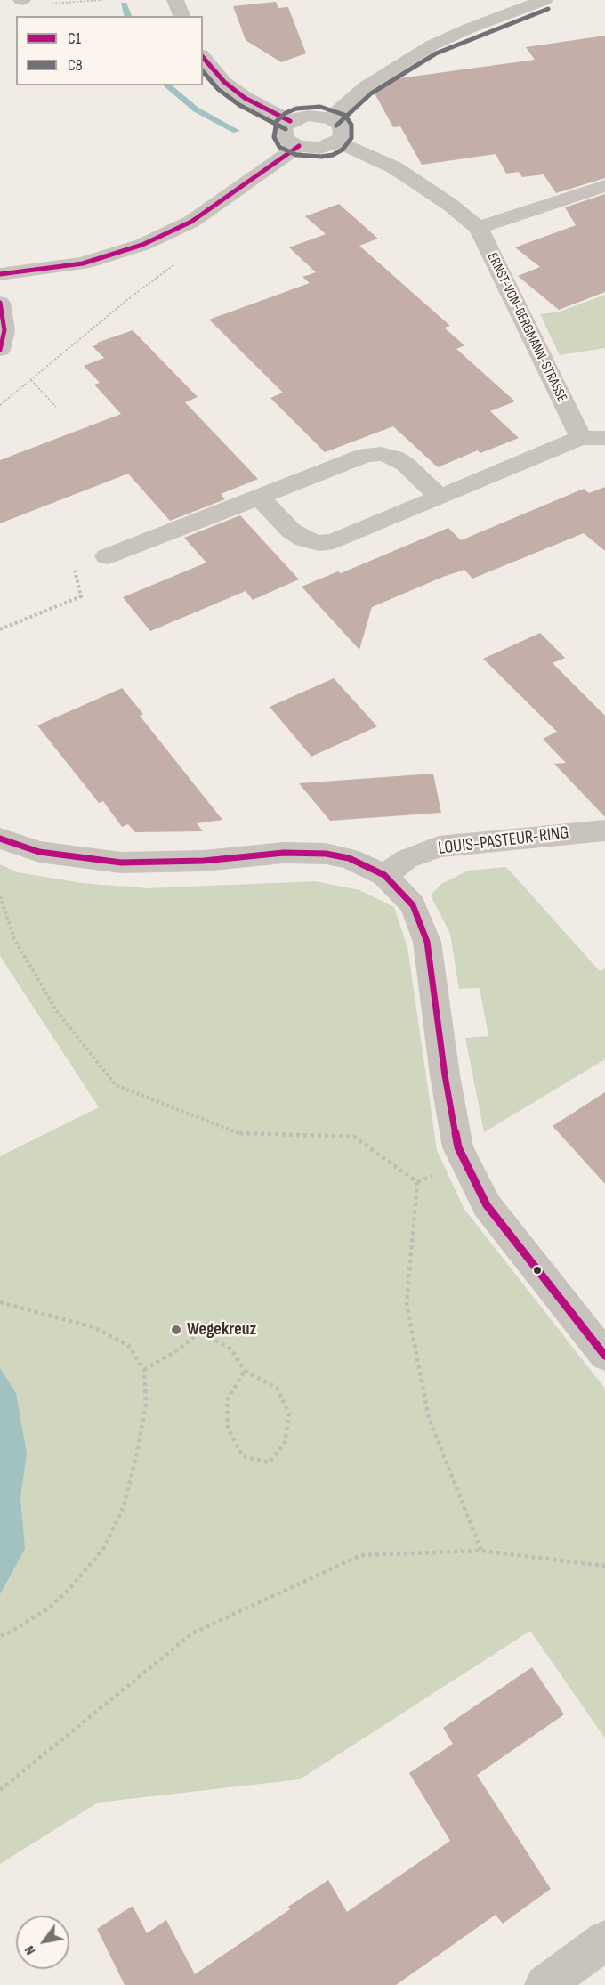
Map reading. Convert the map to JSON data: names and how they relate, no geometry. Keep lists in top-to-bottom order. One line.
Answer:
{"streets":{"street":["ERNST-VON-BERGMANN-STRASSE","LOUIS-PASTEUR-RING"]},"places":["Wegekreuz"],"lines":["transit line C8","transit line C1"],"legend":["C1","C8"],"north":"bottom left"}
